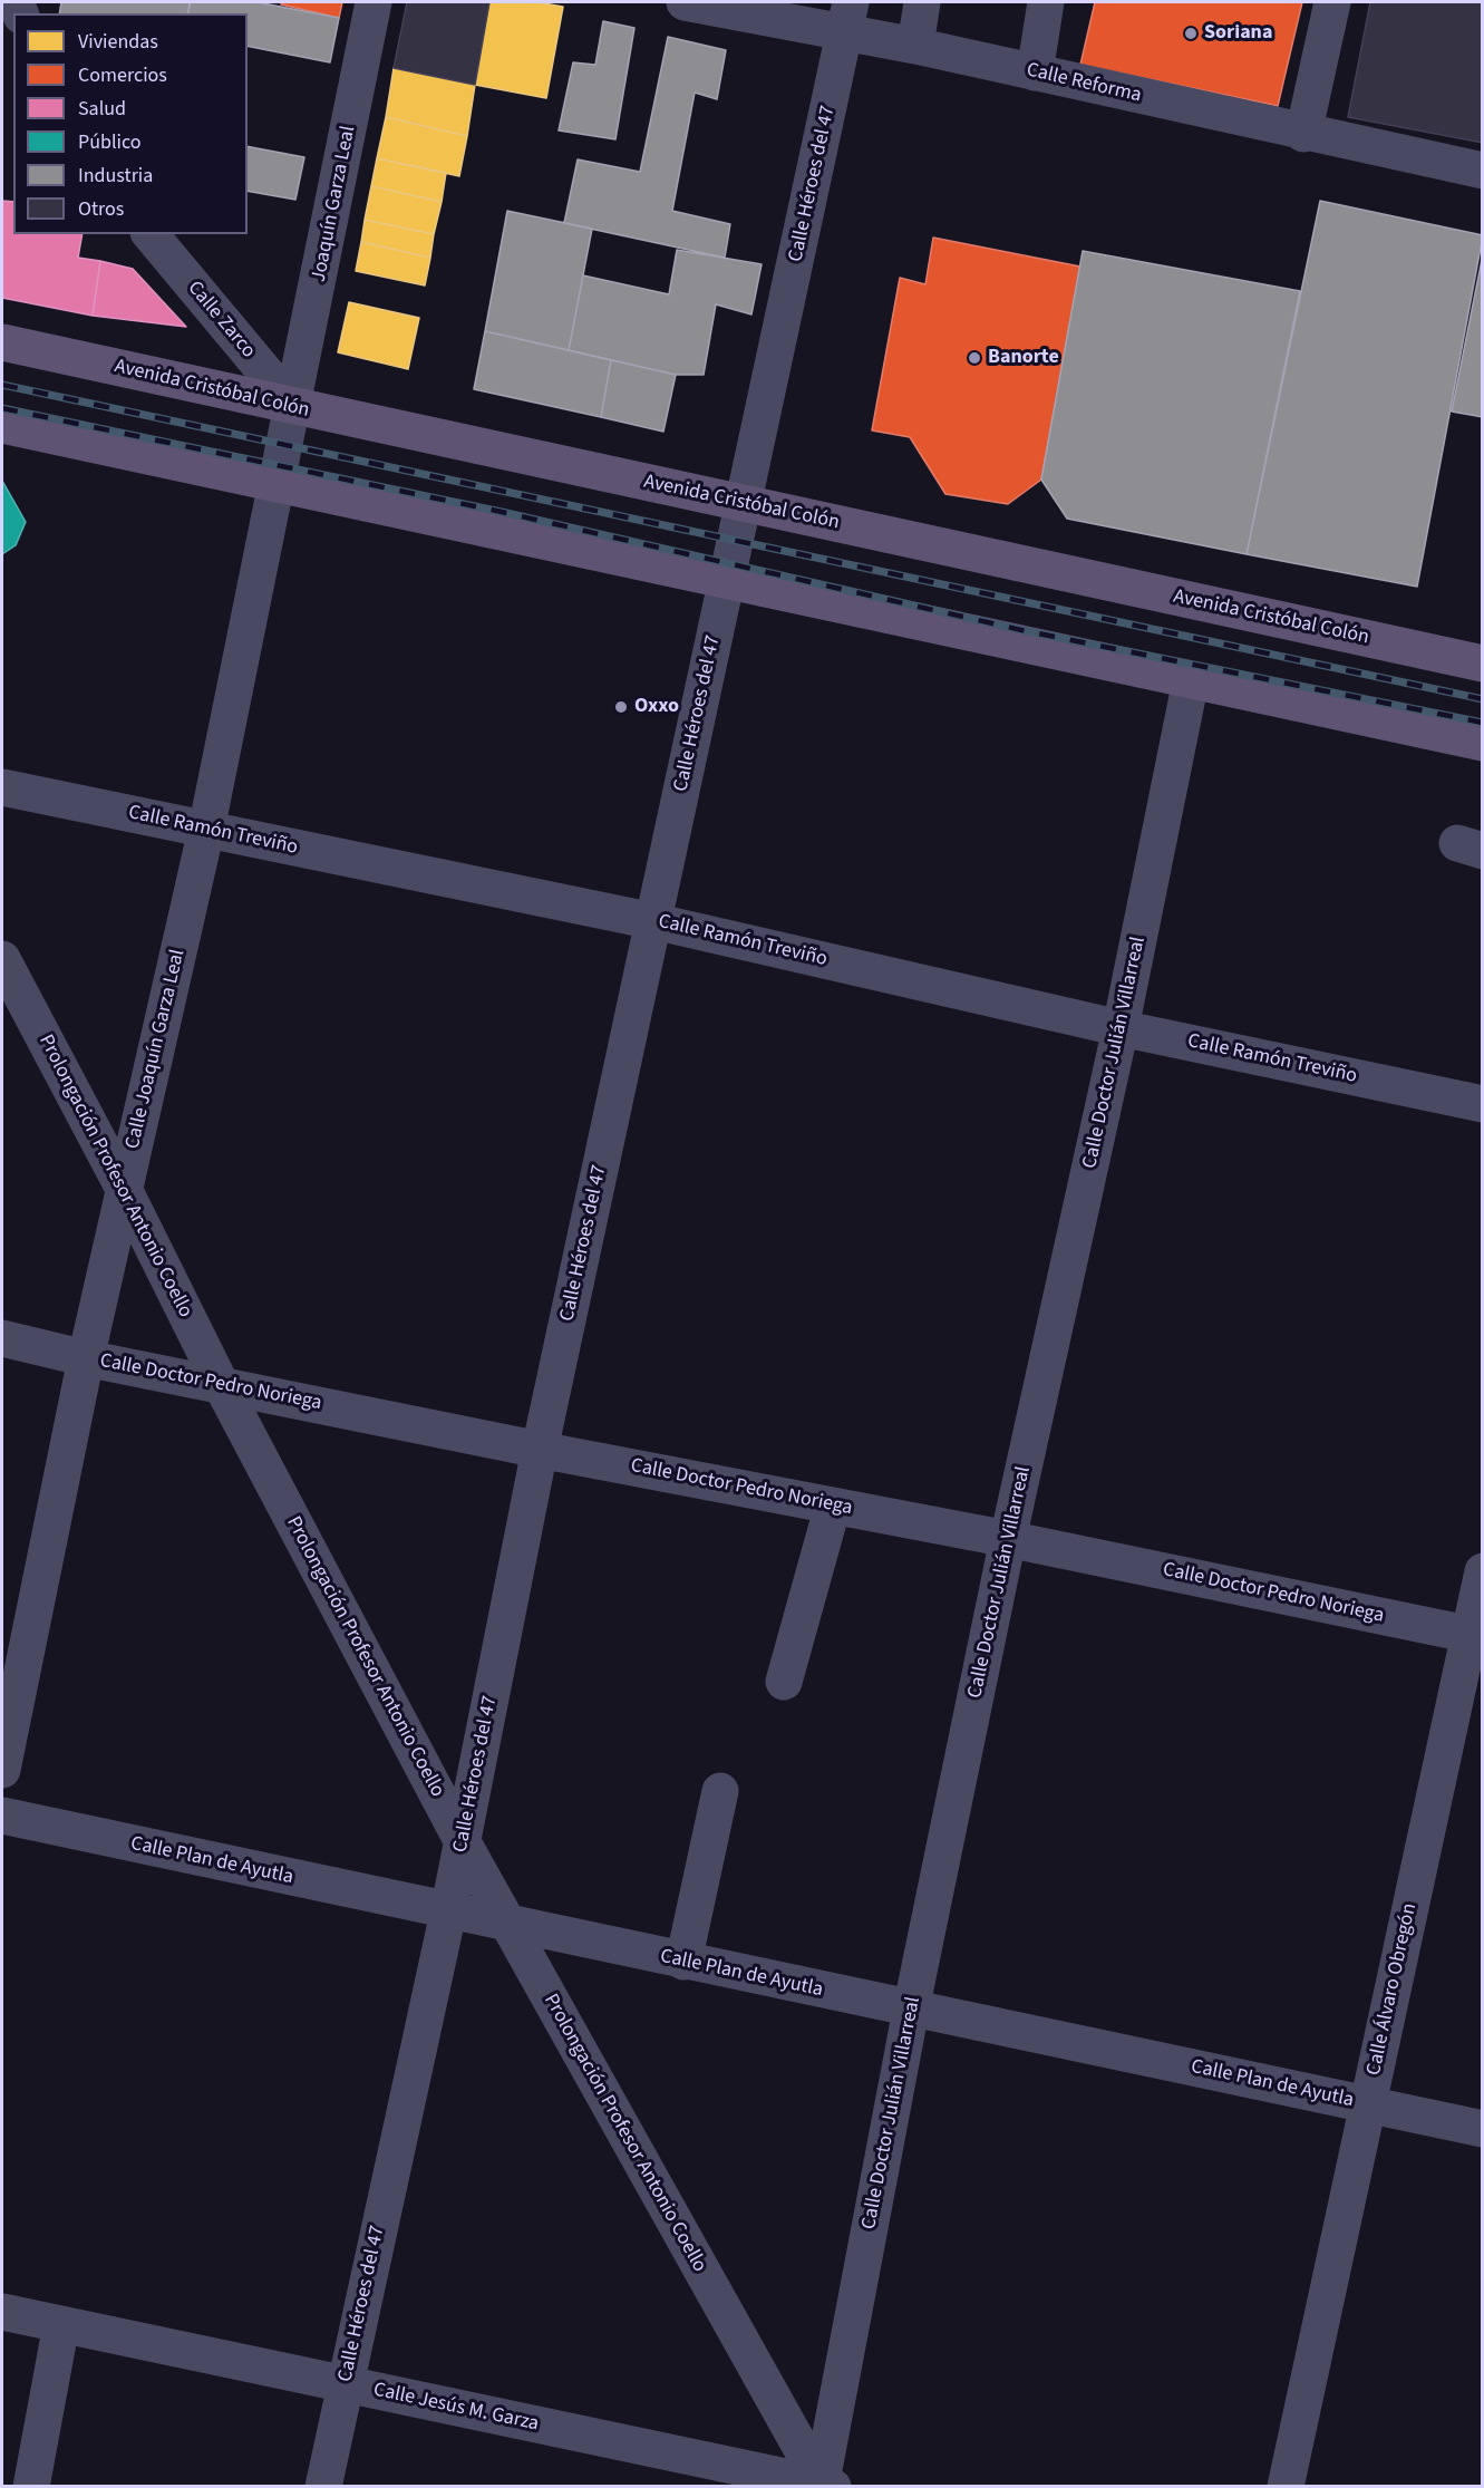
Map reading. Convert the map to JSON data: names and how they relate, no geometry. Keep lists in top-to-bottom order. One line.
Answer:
{"streets":{"main road":["Avenida Cristóbal Colón"],"street":["Calle Reforma","Calle Héroes del 47","Joaquín Garza Leal","Calle Zarco","Calle Ramón Treviño","Calle Joaquín Garza Leal","Calle Doctor Julián Villarreal","Prolongación Profesor Antonio Coello","Calle Doctor Pedro Noriega","Calle Plan de Ayutla","Calle Álvaro Obregón","Calle Jesús M. Garza"]},"crossings":[["Calle Reforma","Calle Héroes del 47"],["Calle Héroes del 47","Avenida Cristóbal Colón"],["Calle Héroes del 47","Calle Ramón Treviño"],["Calle Héroes del 47","Prolongación Profesor Antonio Coello"],["Calle Héroes del 47","Calle Doctor Pedro Noriega"],["Calle Héroes del 47","Calle Plan de Ayutla"],["Calle Héroes del 47","Calle Jesús M. Garza"],["Joaquín Garza Leal","Calle Zarco"],["Joaquín Garza Leal","Avenida Cristóbal Colón"],["Joaquín Garza Leal","Calle Joaquín Garza Leal"],["Calle Zarco","Avenida Cristóbal Colón"],["Calle Zarco","Calle Joaquín Garza Leal"],["Avenida Cristóbal Colón","Calle Joaquín Garza Leal"],["Calle Ramón Treviño","Calle Joaquín Garza Leal"],["Calle Ramón Treviño","Calle Doctor Julián Villarreal"],["Calle Joaquín Garza Leal","Prolongación Profesor Antonio Coello"],["Calle Joaquín Garza Leal","Calle Doctor Pedro Noriega"],["Calle Doctor Julián Villarreal","Prolongación Profesor Antonio Coello"],["Calle Doctor Julián Villarreal","Calle Doctor Pedro Noriega"],["Calle Doctor Julián Villarreal","Calle Plan de Ayutla"],["Calle Doctor Julián Villarreal","Calle Jesús M. Garza"],["Prolongación Profesor Antonio Coello","Calle Doctor Pedro Noriega"],["Prolongación Profesor Antonio Coello","Calle Plan de Ayutla"],["Prolongación Profesor Antonio Coello","Calle Jesús M. Garza"],["Calle Doctor Pedro Noriega","Calle Álvaro Obregón"],["Calle Plan de Ayutla","Calle Álvaro Obregón"]],"places":["Soriana","Banorte","Oxxo"],"legend":["Viviendas","Comercios","Salud","Público","Industria","Otros"]}
